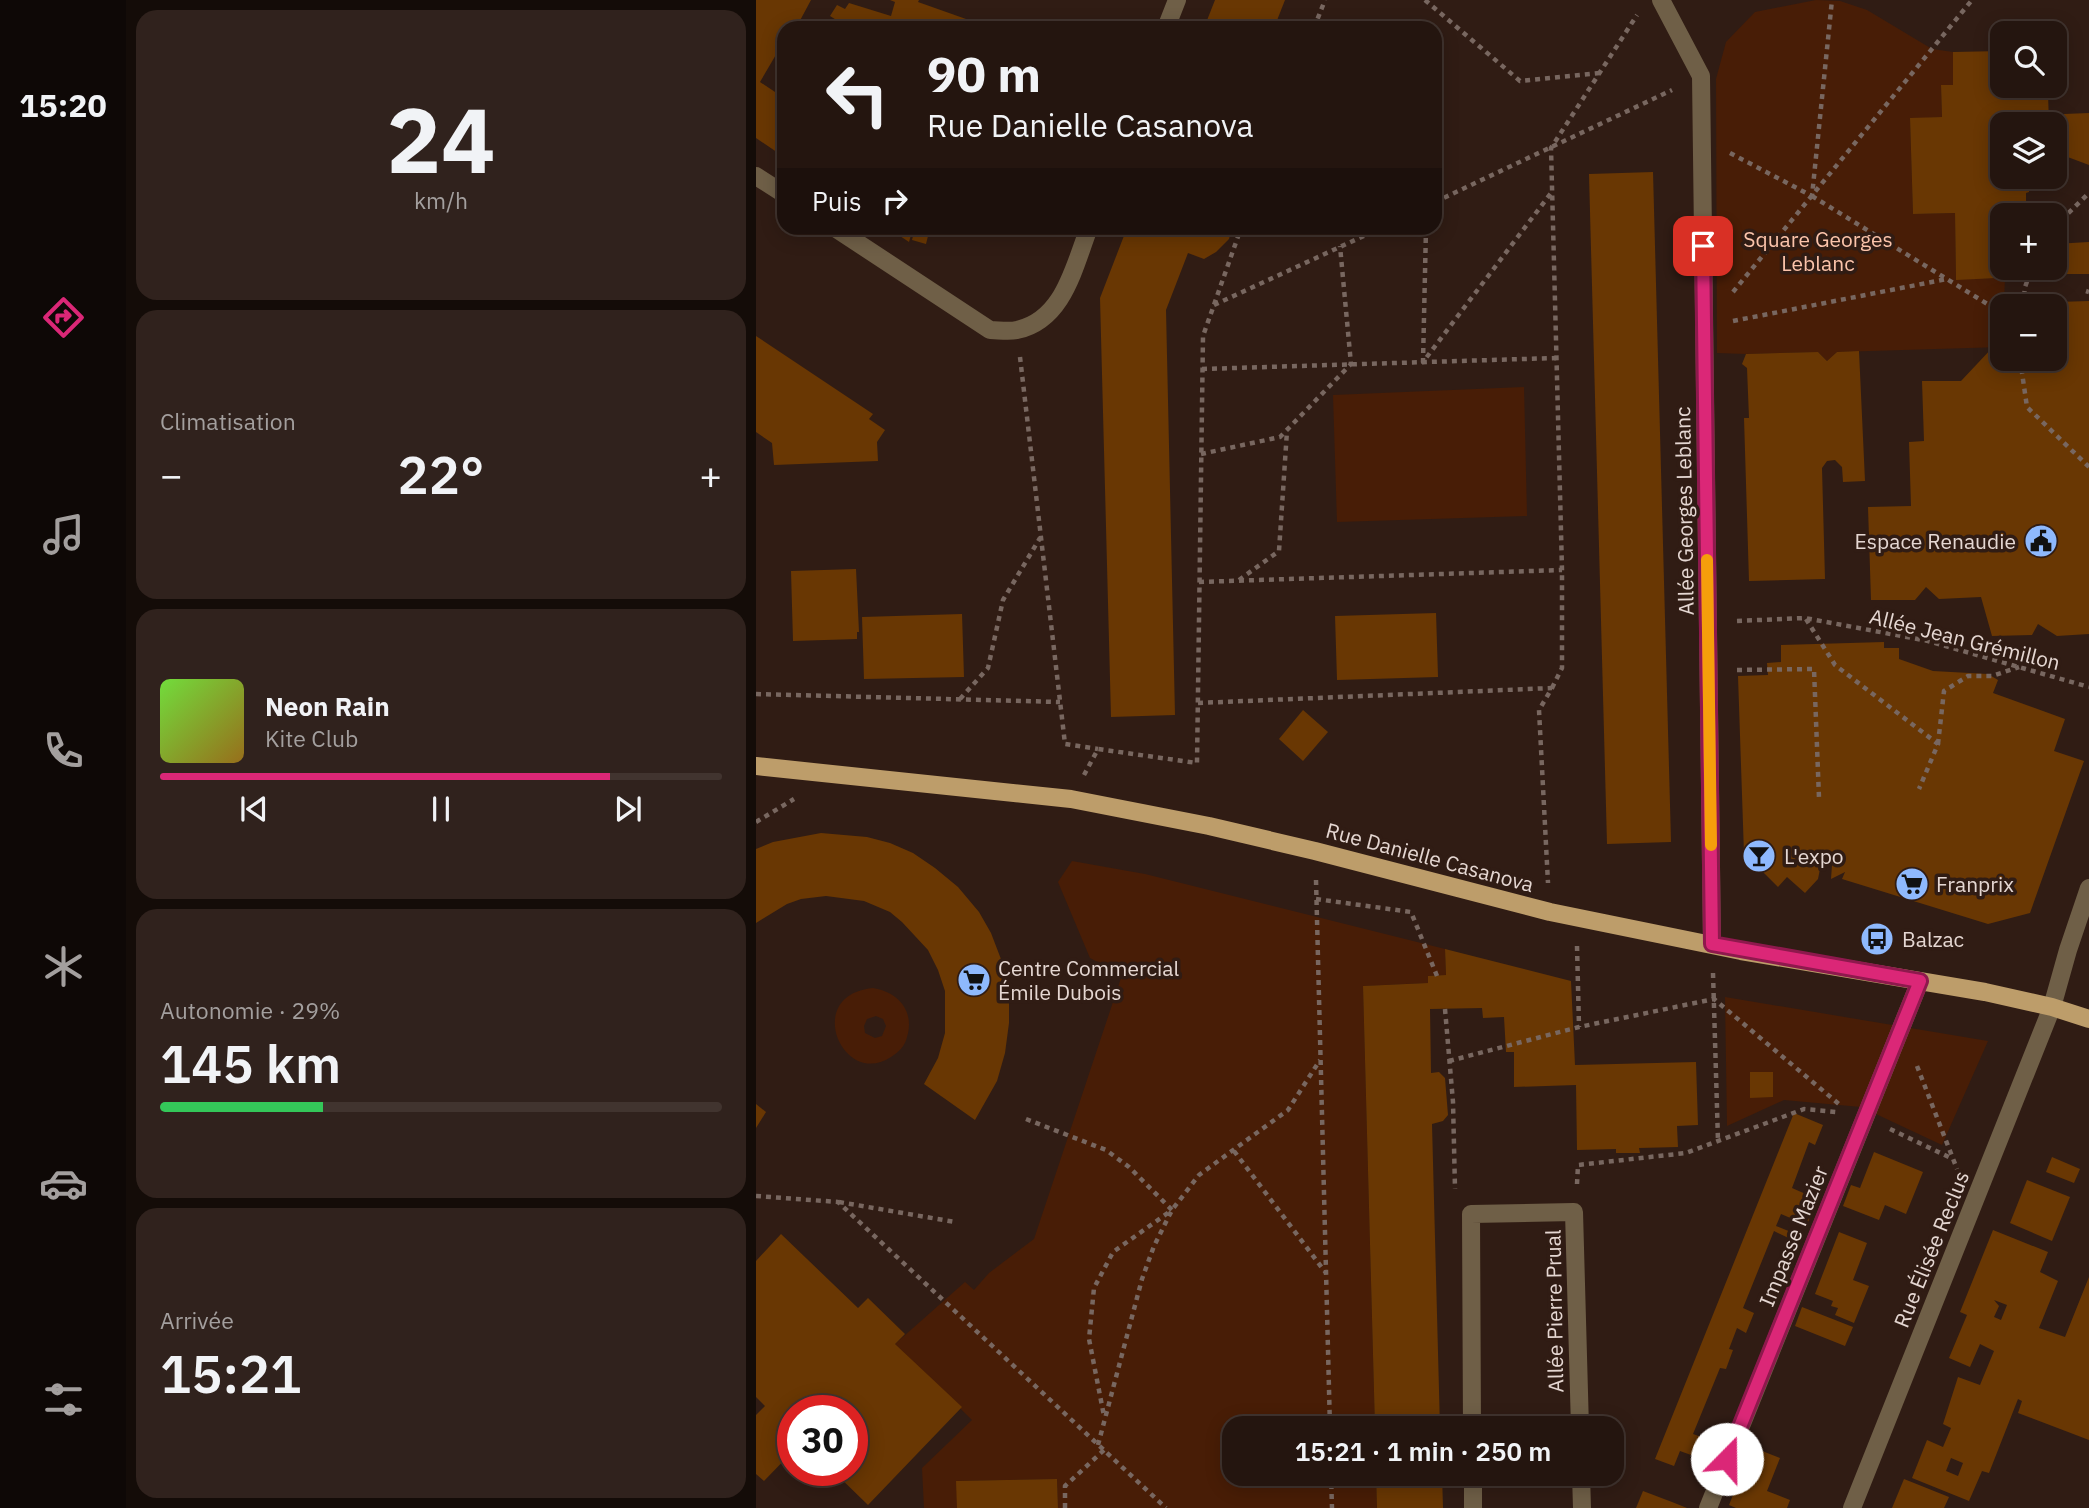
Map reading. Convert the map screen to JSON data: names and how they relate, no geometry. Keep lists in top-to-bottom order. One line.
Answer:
{"streets":{"main road":["Rue Danielle Casanova"],"street":["Allée Georges Leblanc","Impasse Mazier","Rue Élisée Reclus","Allée Pierre Prual"],"path":["Allée Jean Grémillon"]},"crossings":[["Allée Georges Leblanc","Allée Jean Grémillon"],["Allée Georges Leblanc","Rue Danielle Casanova"],["Rue Danielle Casanova","Impasse Mazier"],["Rue Danielle Casanova","Rue Élisée Reclus"]],"parks":["Square Georges Leblanc"],"places":{"public building":["Espace Renaudie"],"bar":["L'expo"],"supermarket":["Franprix","Centre Commercial Émile Dubois"],"bus stop":["Balzac"]},"page":{"tabs":"15:20","tile":[["24","km/h"],"Climatisation",["Autonomie · 29%","145 km"],["Arrivée","15:21"]],"map_buttons":["+","−"],"turn":["90 m","Rue Danielle Casanova"],"then":"Puis","heat":["−","22°","+"],"song":["Neon Rain","Kite Club"],"limit":"30","trip":"15:21 · 1 min · 250 m"}}
